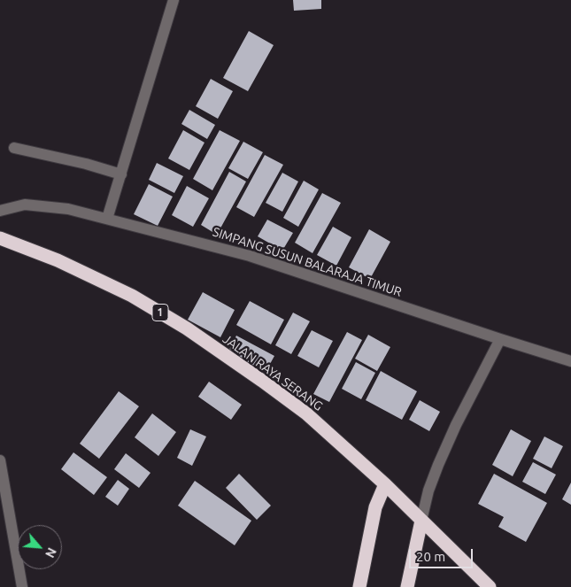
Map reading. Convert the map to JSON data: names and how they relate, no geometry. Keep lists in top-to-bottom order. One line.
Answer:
{"streets":{"highway":["1","JALAN RAYA SERANG"],"street":["SIMPANG SUSUN BALARAJA TIMUR"]},"scale_bar":"20 m","north":"bottom right"}
